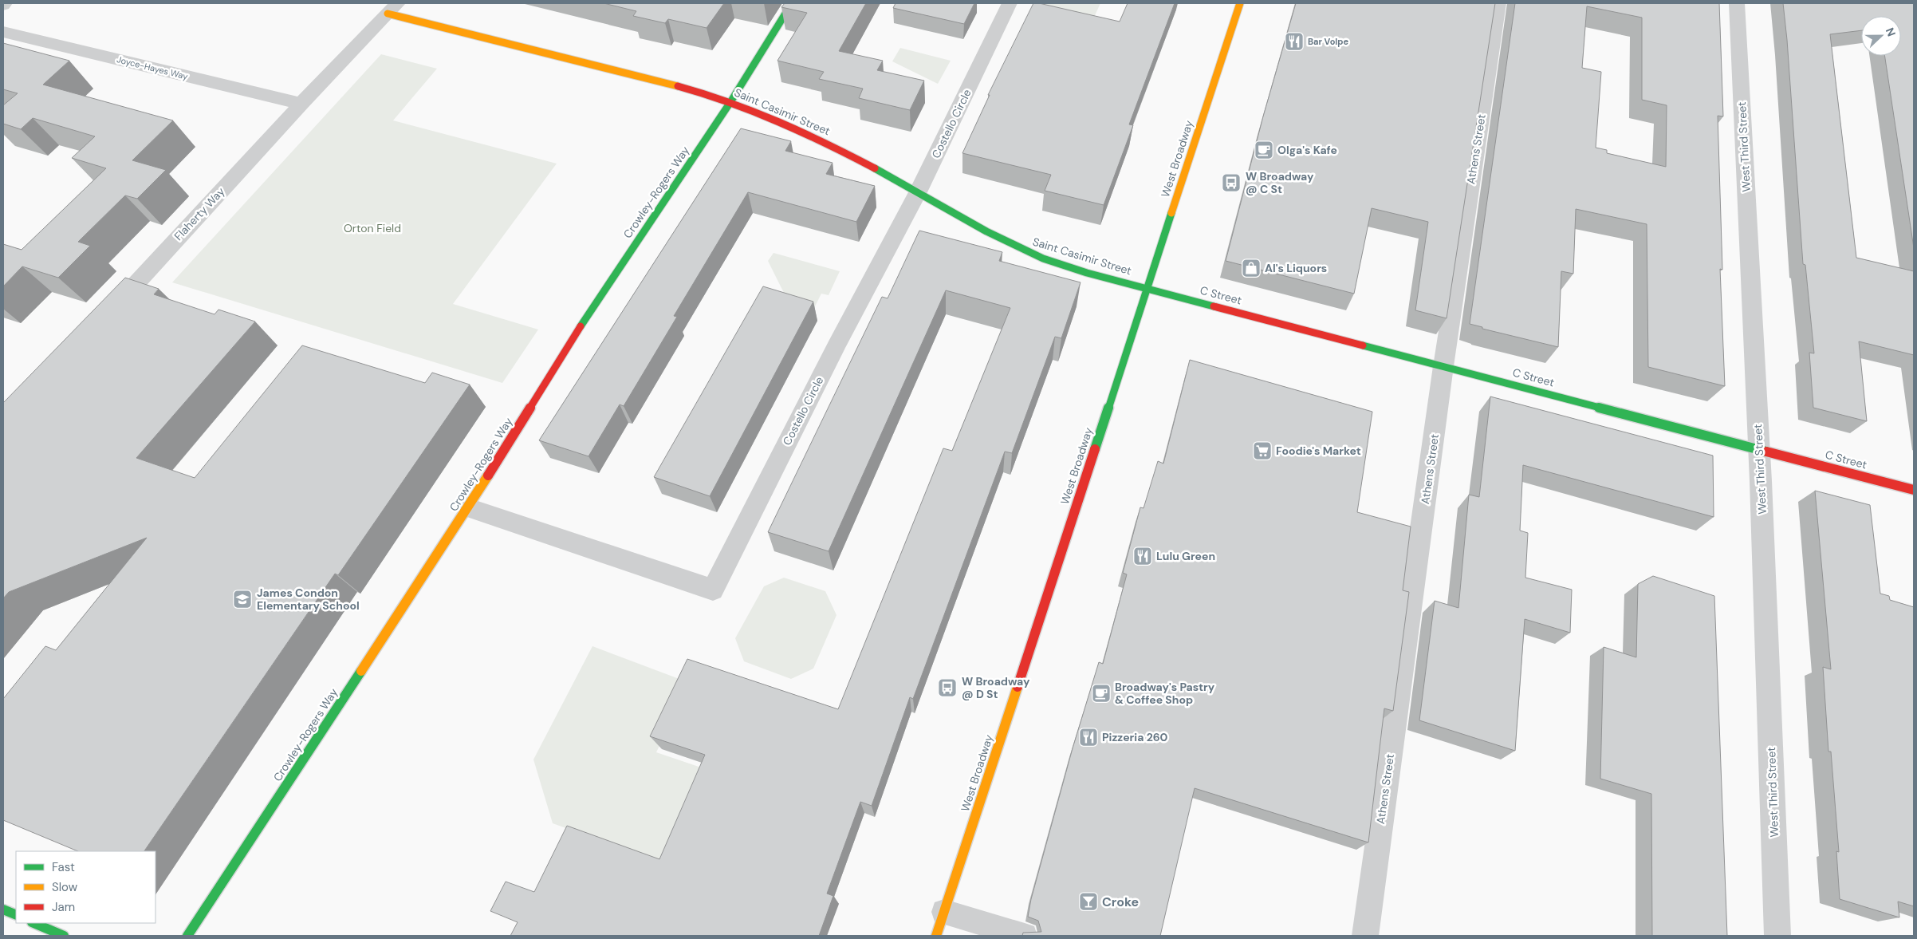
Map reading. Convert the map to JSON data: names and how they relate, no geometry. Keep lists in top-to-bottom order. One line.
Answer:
{"streets":{"street":["Joyce-Hayes Way","Saint Casimir Street","Costello Circle","West Third Street","Athens Street","West Broadway","Crowley-Rogers Way","Flaherty Way","C Street"]},"crossings":[["Joyce-Hayes Way","Flaherty Way"],["Saint Casimir Street","Costello Circle"],["Saint Casimir Street","West Broadway"],["Saint Casimir Street","Crowley-Rogers Way"],["Saint Casimir Street","Flaherty Way"],["Saint Casimir Street","C Street"],["Costello Circle","Crowley-Rogers Way"],["West Third Street","C Street"],["Athens Street","C Street"],["West Broadway","C Street"]],"parks":["Orton Field"],"places":{"restaurant":["Bar Volpe","Lulu Green","Pizzeria 260"],"cafe":["Olga's Kafe","Broadway's Pastry & Coffee Shop"],"bus stop":["W Broadway @ C St","W Broadway @ D St"],"shop":["Al's Liquors"],"supermarket":["Foodie's Market"],"school or university":["James Condon Elementary School"],"bar":["Croke"]},"legend":["Fast","Slow","Jam"],"north":"right"}
